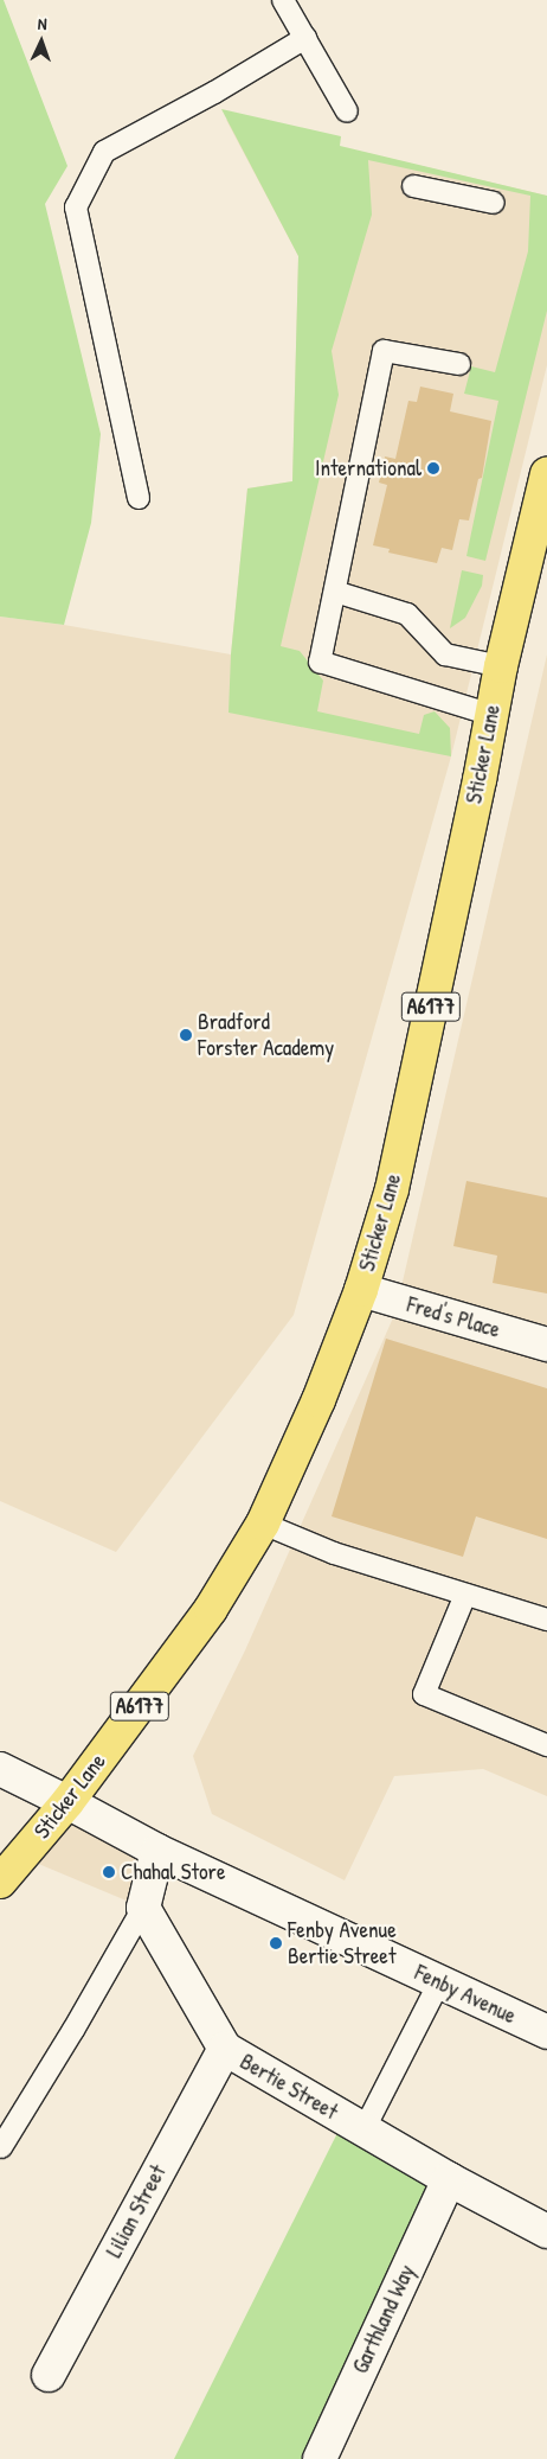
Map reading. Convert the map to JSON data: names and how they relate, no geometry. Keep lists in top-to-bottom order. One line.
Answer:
{"streets":{"highway":["Sticker Lane","A6177"],"street":["Fred's Place","Fenby Avenue","Bertie Street","Lilian Street","Garthland Way"]},"crossings":[["Sticker Lane","Fred's Place"],["Sticker Lane","Fenby Avenue"],["Bertie Street","Lilian Street"],["Bertie Street","Garthland Way"]],"places":["International","Bradford Forster Academy","Chahal Store","Fenby Avenue Bertie Street"],"north":"top"}
